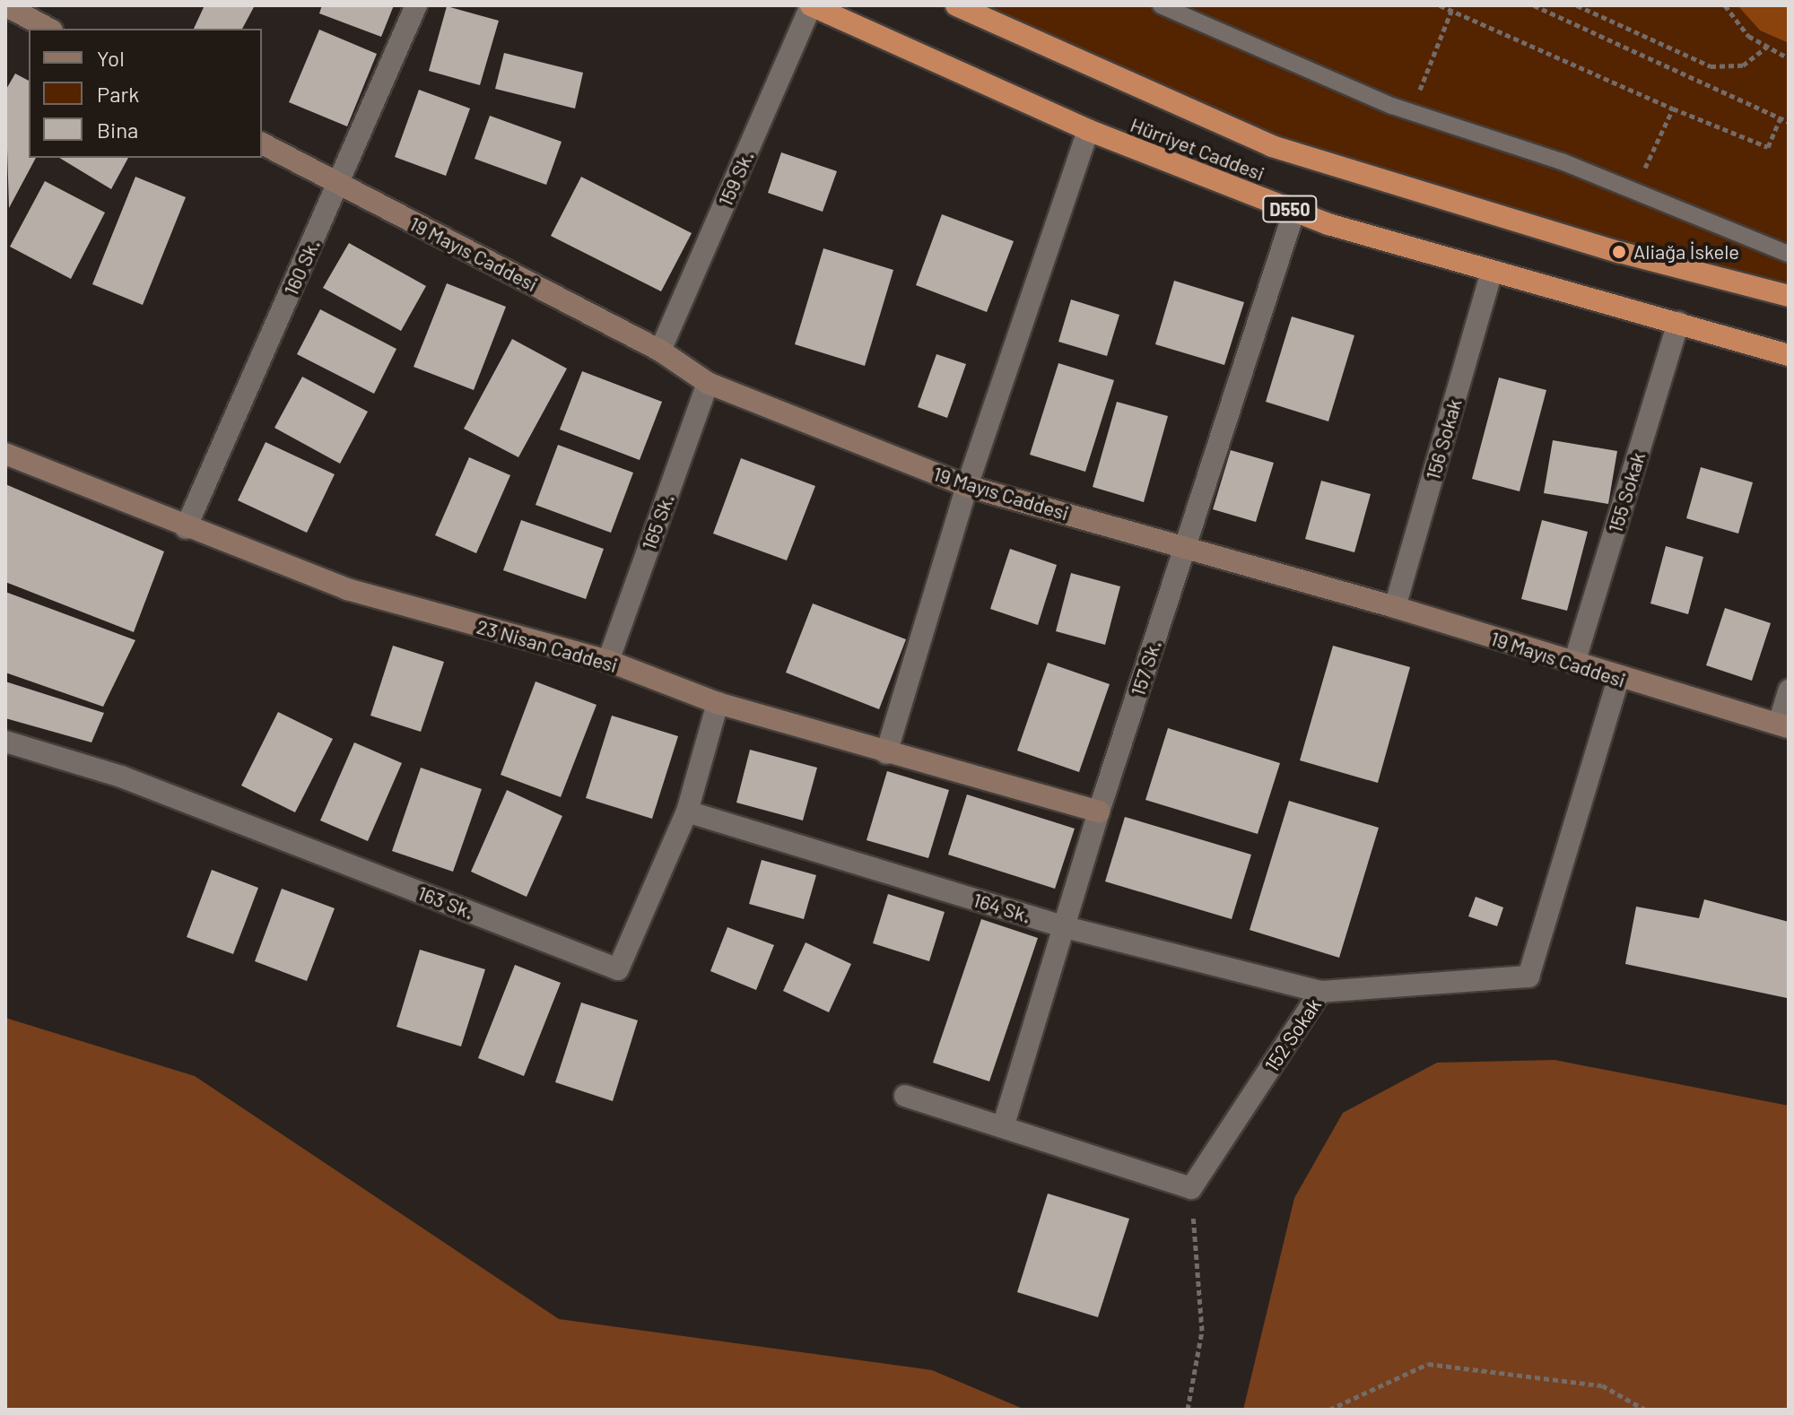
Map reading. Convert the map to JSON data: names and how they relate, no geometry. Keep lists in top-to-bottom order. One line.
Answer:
{"streets":{"highway":["Hürriyet Caddesi","D550"],"street":["159 Sk.","19 Mayıs Caddesi","160 Sk.","156 Sokak","155 Sokak","165 Sk.","23 Nisan Caddesi","157 Sk.","163 Sk.","164 Sk.","152 Sokak"]},"crossings":[["Hürriyet Caddesi","159 Sk."],["Hürriyet Caddesi","156 Sokak"],["Hürriyet Caddesi","155 Sokak"],["Hürriyet Caddesi","157 Sk."],["159 Sk.","19 Mayıs Caddesi"],["19 Mayıs Caddesi","160 Sk."],["19 Mayıs Caddesi","156 Sokak"],["19 Mayıs Caddesi","155 Sokak"],["19 Mayıs Caddesi","165 Sk."],["19 Mayıs Caddesi","157 Sk."],["19 Mayıs Caddesi","152 Sokak"],["160 Sk.","23 Nisan Caddesi"],["165 Sk.","23 Nisan Caddesi"],["23 Nisan Caddesi","157 Sk."],["23 Nisan Caddesi","163 Sk."],["157 Sk.","164 Sk."],["163 Sk.","164 Sk."],["164 Sk.","152 Sokak"]],"places":["Aliağa İskele"],"legend":["Yol","Park","Bina"]}
